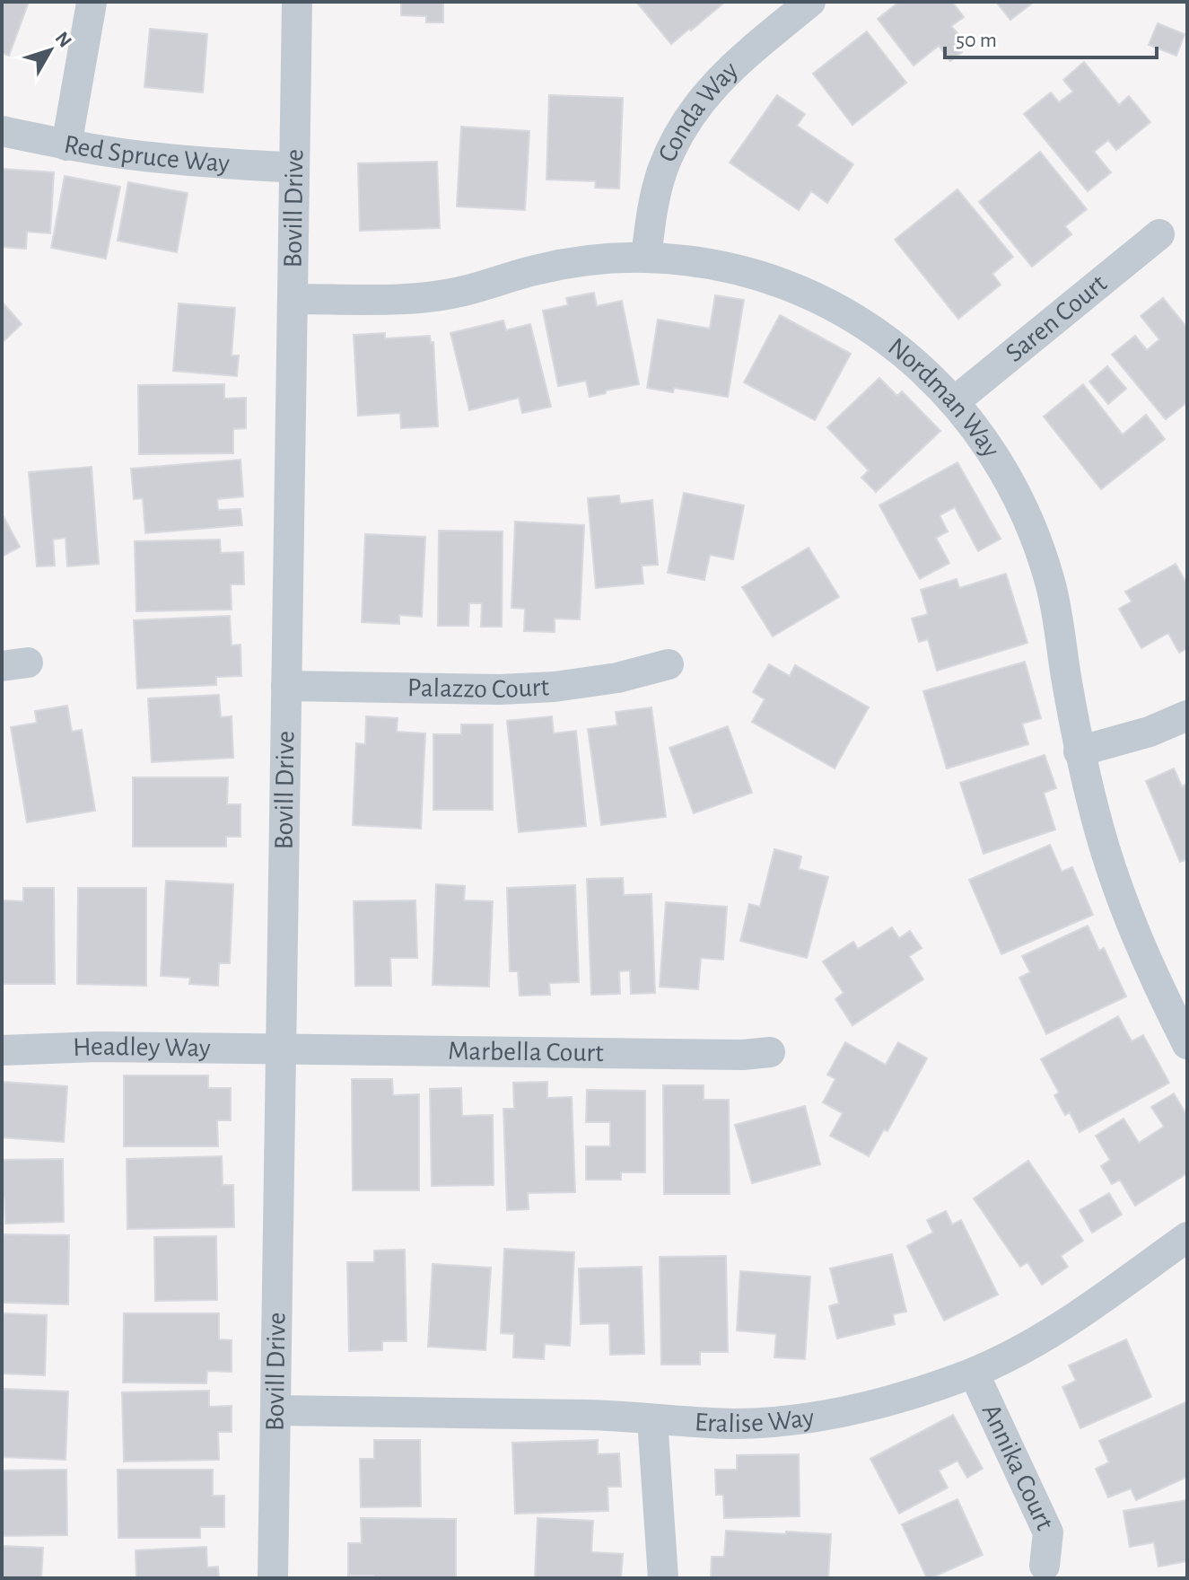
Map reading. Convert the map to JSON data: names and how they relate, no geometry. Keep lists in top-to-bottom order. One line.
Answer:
{"streets":{"street":["Conda Way","Red Spruce Way","Bovill Drive","Saren Court","Nordman Way","Palazzo Court","Headley Way","Marbella Court","Eralise Way","Annika Court"]},"crossings":[["Conda Way","Nordman Way"],["Red Spruce Way","Bovill Drive"],["Bovill Drive","Nordman Way"],["Bovill Drive","Palazzo Court"],["Bovill Drive","Headley Way"],["Bovill Drive","Marbella Court"],["Bovill Drive","Eralise Way"],["Saren Court","Nordman Way"],["Headley Way","Marbella Court"],["Eralise Way","Annika Court"]],"scale_bar":"50 m","north":"top right"}
